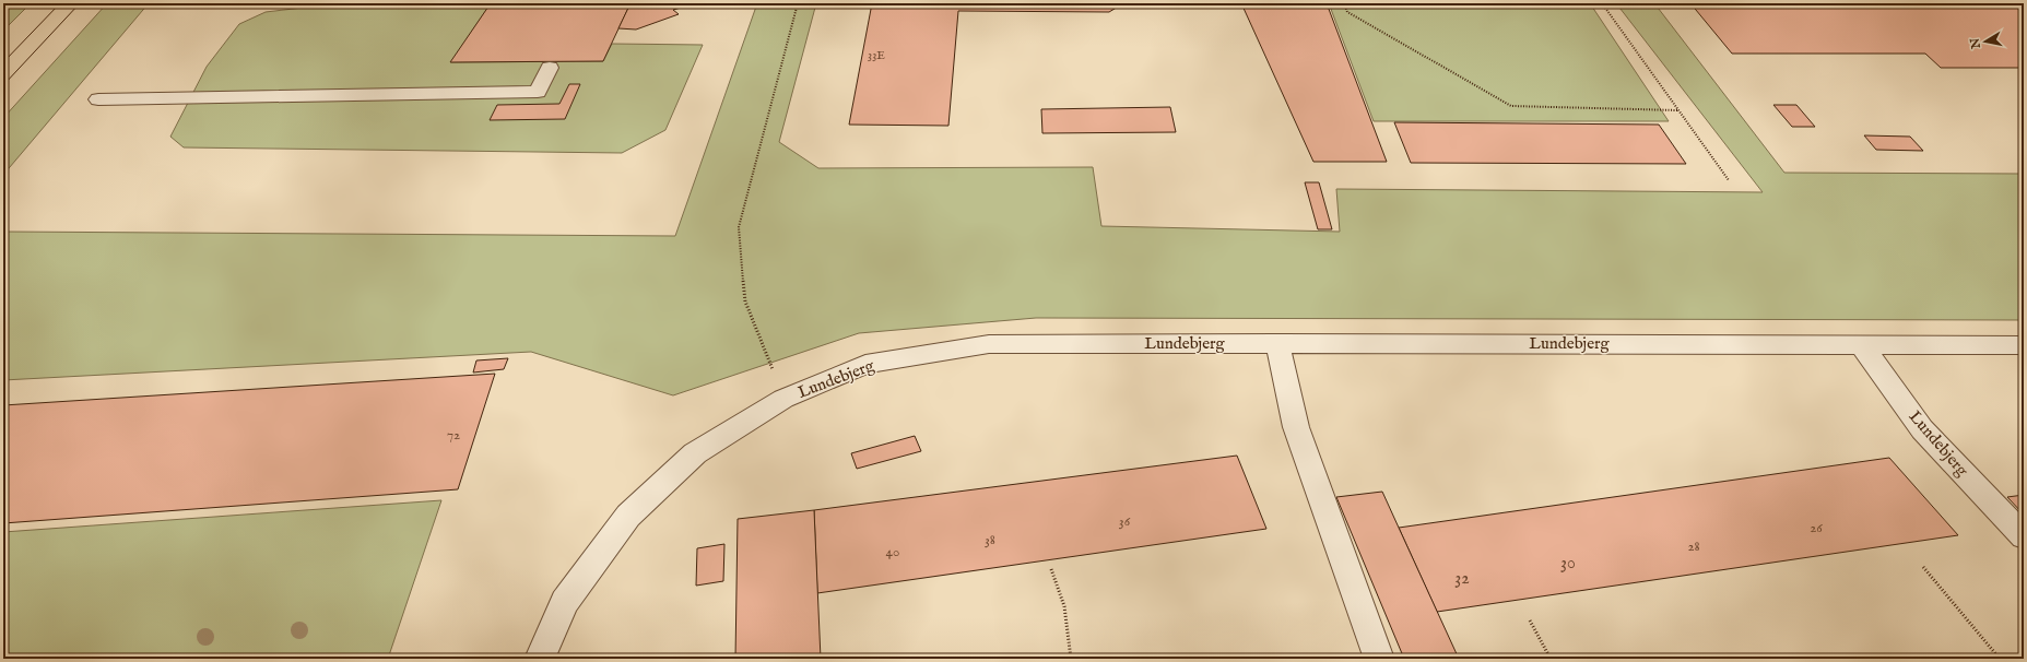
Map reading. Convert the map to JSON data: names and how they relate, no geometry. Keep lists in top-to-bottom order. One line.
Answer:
{"streets":{"street":["Lundebjerg"]},"house_numbers":["33E","72","36","26","38","28","40","30","32"],"north":"left"}
